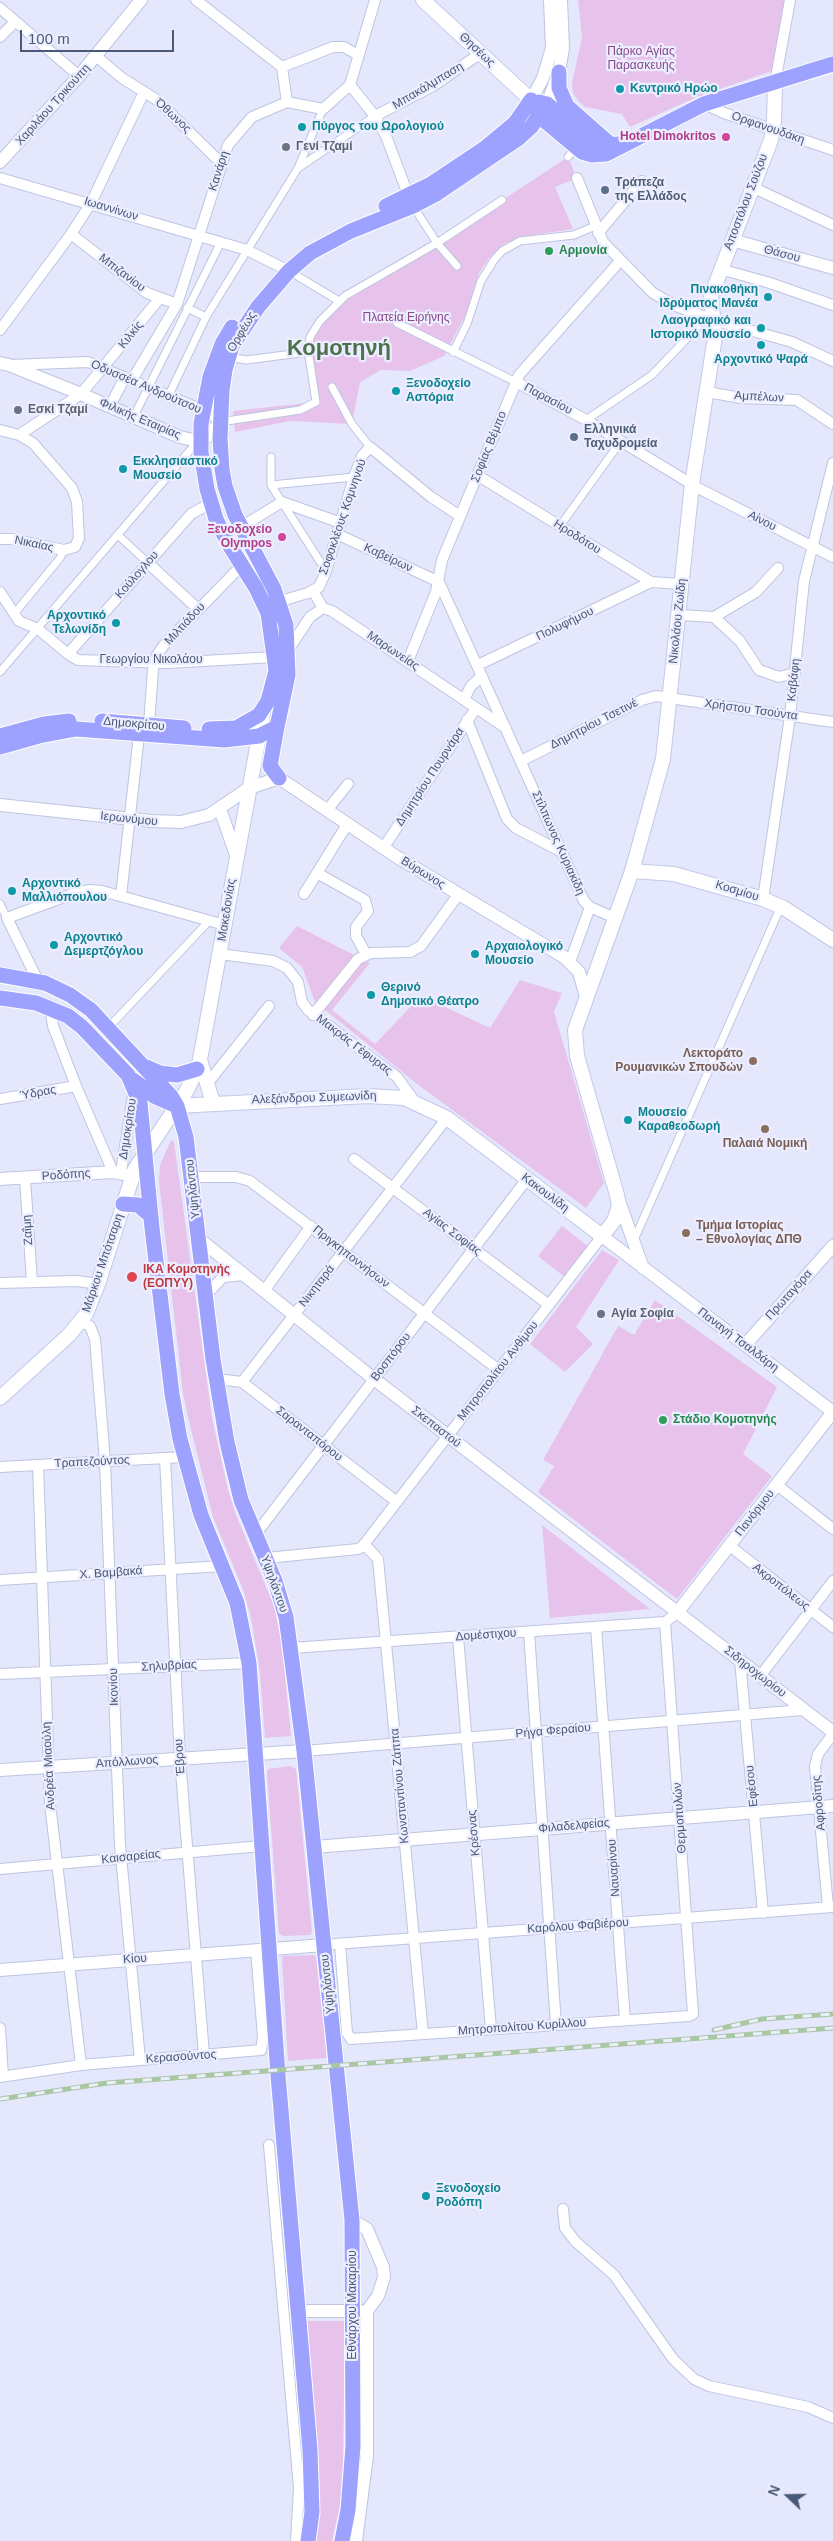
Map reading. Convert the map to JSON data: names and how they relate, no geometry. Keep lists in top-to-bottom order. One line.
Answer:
{"streets":{"main road":["Θησέως","Αποστόλου Σούζου","Ορφέως","Νικολάου Ζωίδη","Δημοκρίτου","Κοσμίου","Μακεδονίας","Αλεξάνδρου Συμεωνίδη","Υψηλάντου","Κακουλίδη","Μάρκου Μπότσαρη","Εθνάρχου Μακαρίου"],"street":["Μπακάλμπαση","Χαριλάου Τρικούπη","Όθωνος","Ορφανουδάκη","Κανάρη","Ιωαννίνων","Θάσου","Μπιζανίου","Κιλκίς","Οδυσσέα Ανδρούτσου","Αμπέλων","Παρασίου","Φιλικής Εταιρίας","Σοφίας Βέμπο","Σοφοκλέους Κομνηνού","Αίνου","Ηροδότου","Νικαίας","Καβείρων","Κούλογλου","Μιλτιάδου","Πολυφήμου","Μαρωνείας","Γεωργίου Νικολάου","Καβάφη","Χρήστου Τσούντα","Δημητρίου Τσετινέ","Δημητρίου Πουρνάρα","Ιερωνύμου","Στίλπωνος Κυριακίδη","Βύρωνος","Μακράς Γέφυρας","Ύδρας","Ροδόπης","Ζαΐμη","Αγίας Σοφίας","Πριγκηποννήσων","Νικηταρά","Πρωταγόρα","Παναγή Τσαλδάρη","Βοσπόρου","Μητροπολίτου Ανθίμου","Σκεπαστού","Σαρανταπόρου","Τραπεζούντος","Πανόρμου","Χ. Βαμβακά","Ακροπόλεως","Δομέστιχου","Σηλυβρίας","Σιδηροχωρίου","Ικονίου","Ρήγα Φεραίου","Έβρου","Απόλλωνος","Ανδρέα Μιαούλη","Κωνσταντίνου Ζάππα","Εφέσου","Αφροδίτης","Θερμοπυλών","Φιλαδελφείας","Κρέσνας","Καισαρείας","Ναυαρίνου","Καρόλου Φαβιέρου","Κίου","Μητροπολίτου Κυρίλλου","Κερασούντος"]},"crossings":[["Θησέως","Μπακάλμπαση"],["Θησέως","Ορφέως"],["Χαριλάου Τρικούπη","Όθωνος"],["Όθωνος","Κανάρη"],["Ορφανουδάκη","Αποστόλου Σούζου"],["Κανάρη","Ιωαννίνων"],["Κανάρη","Μπιζανίου"],["Κανάρη","Κιλκίς"],["Αποστόλου Σούζου","Θάσου"],["Αποστόλου Σούζου","Νικολάου Ζωίδη"],["Ιωαννίνων","Ορφέως"],["Μπιζανίου","Κιλκίς"],["Ορφέως","Οδυσσέα Ανδρούτσου"],["Ορφέως","Φιλικής Εταιρίας"],["Ορφέως","Σοφοκλέους Κομνηνού"],["Ορφέως","Κούλογλου"],["Ορφέως","Μιλτιάδου"],["Ορφέως","Γεωργίου Νικολάου"],["Ορφέως","Δημοκρίτου"],["Ορφέως","Ιερωνύμου"],["Ορφέως","Βύρωνος"],["Ορφέως","Μακεδονίας"],["Κιλκίς","Οδυσσέα Ανδρούτσου"],["Κιλκίς","Φιλικής Εταιρίας"],["Κιλκίς","Νικαίας"],["Οδυσσέα Ανδρούτσου","Φιλικής Εταιρίας"],["Αμπέλων","Νικολάου Ζωίδη"],["Παρασίου","Σοφίας Βέμπο"],["Παρασίου","Αίνου"],["Παρασίου","Νικολάου Ζωίδη"],["Σοφίας Βέμπο","Ηροδότου"],["Σοφίας Βέμπο","Καβείρων"],["Σοφίας Βέμπο","Μαρωνείας"],["Σοφίας Βέμπο","Στίλπωνος Κυριακίδη"],["Σοφοκλέους Κομνηνού","Καβείρων"],["Αίνου","Νικολάου Ζωίδη"],["Αίνου","Καβάφη"],["Ηροδότου","Νικολάου Ζωίδη"],["Ηροδότου","Πολυφήμου"],["Καβείρων","Στίλπωνος Κυριακίδη"],["Κούλογλου","Γεωργίου Νικολάου"],["Νικολάου Ζωίδη","Χρήστου Τσούντα"],["Νικολάου Ζωίδη","Δημητρίου Τσετινέ"],["Νικολάου Ζωίδη","Στίλπωνος Κυριακίδη"],["Νικολάου Ζωίδη","Κοσμίου"],["Μιλτιάδου","Γεωργίου Νικολάου"],["Μιλτιάδου","Δημοκρίτου"],["Μιλτιάδου","Ιερωνύμου"],["Πολυφήμου","Στίλπωνος Κυριακίδη"],["Μαρωνείας","Δημητρίου Πουρνάρα"],["Μαρωνείας","Στίλπωνος Κυριακίδη"],["Καβάφη","Χρήστου Τσούντα"],["Καβάφη","Κοσμίου"],["Χρήστου Τσούντα","Δημητρίου Τσετινέ"],["Δημοκρίτου","Μακεδονίας"],["Δημοκρίτου","Ροδόπης"],["Δημοκρίτου","Μάρκου Μπότσαρη"],["Δημητρίου Τσετινέ","Στίλπωνος Κυριακίδη"],["Δημητρίου Πουρνάρα","Βύρωνος"],["Ιερωνύμου","Βύρωνος"],["Ιερωνύμου","Μακεδονίας"],["Μακεδονίας","Μακράς Γέφυρας"],["Μακεδονίας","Αλεξάνδρου Συμεωνίδη"],["Μακεδονίας","Υψηλάντου"],["Μακεδονίας","Μάρκου Μπότσαρη"],["Μακράς Γέφυρας","Αλεξάνδρου Συμεωνίδη"],["Αλεξάνδρου Συμεωνίδη","Υψηλάντου"],["Αλεξάνδρου Συμεωνίδη","Κακουλίδη"],["Αλεξάνδρου Συμεωνίδη","Μάρκου Μπότσαρη"],["Αλεξάνδρου Συμεωνίδη","Νικηταρά"],["Ροδόπης","Ζαΐμη"],["Ροδόπης","Μάρκου Μπότσαρη"],["Υψηλάντου","Πριγκηποννήσων"],["Υψηλάντου","Μάρκου Μπότσαρη"],["Υψηλάντου","Βοσπόρου"],["Υψηλάντου","Σκεπαστού"],["Υψηλάντου","Δομέστιχου"],["Υψηλάντου","Ρήγα Φεραίου"],["Υψηλάντου","Απόλλωνος"],["Υψηλάντου","Φιλαδελφείας"],["Υψηλάντου","Καρόλου Φαβιέρου"],["Υψηλάντου","Κίου"],["Υψηλάντου","Εθνάρχου Μακαρίου"],["Κακουλίδη","Νικηταρά"],["Κακουλίδη","Παναγή Τσαλδάρη"],["Κακουλίδη","Βοσπόρου"],["Κακουλίδη","Μητροπολίτου Ανθίμου"],["Αγίας Σοφίας","Νικηταρά"],["Αγίας Σοφίας","Βοσπόρου"],["Αγίας Σοφίας","Μητροπολίτου Ανθίμου"],["Πριγκηποννήσων","Νικηταρά"],["Πριγκηποννήσων","Βοσπόρου"],["Πριγκηποννήσων","Μητροπολίτου Ανθίμου"],["Μάρκου Μπότσαρη","Ικονίου"],["Νικηταρά","Σκεπαστού"],["Νικηταρά","Σαρανταπόρου"],["Πρωταγόρα","Παναγή Τσαλδάρη"],["Παναγή Τσαλδάρη","Πανόρμου"],["Βοσπόρου","Σκεπαστού"],["Βοσπόρου","Σαρανταπόρου"],["Μητροπολίτου Ανθίμου","Σκεπαστού"],["Μητροπολίτου Ανθίμου","Σαρανταπόρου"],["Μητροπολίτου Ανθίμου","Κωνσταντίνου Ζάππα"],["Σκεπαστού","Πανόρμου"],["Σκεπαστού","Σιδηροχωρίου"],["Τραπεζούντος","Ικονίου"],["Τραπεζούντος","Έβρου"],["Τραπεζούντος","Ανδρέα Μιαούλη"],["Πανόρμου","Ακροπόλεως"],["Πανόρμου","Σιδηροχωρίου"],["Χ. Βαμβακά","Ικονίου"],["Χ. Βαμβακά","Έβρου"],["Χ. Βαμβακά","Ανδρέα Μιαούλη"],["Δομέστιχου","Κωνσταντίνου Ζάππα"],["Δομέστιχου","Θερμοπυλών"],["Δομέστιχου","Κρέσνας"],["Δομέστιχου","Ναυαρίνου"],["Σηλυβρίας","Ικονίου"],["Σηλυβρίας","Έβρου"],["Σηλυβρίας","Ανδρέα Μιαούλη"],["Σιδηροχωρίου","Ρήγα Φεραίου"],["Σιδηροχωρίου","Εφέσου"],["Σιδηροχωρίου","Αφροδίτης"],["Ικονίου","Απόλλωνος"],["Ικονίου","Καισαρείας"],["Ικονίου","Κίου"],["Ικονίου","Κερασούντος"],["Ρήγα Φεραίου","Απόλλωνος"],["Ρήγα Φεραίου","Κωνσταντίνου Ζάππα"],["Ρήγα Φεραίου","Εφέσου"],["Ρήγα Φεραίου","Θερμοπυλών"],["Ρήγα Φεραίου","Κρέσνας"],["Ρήγα Φεραίου","Ναυαρίνου"],["Έβρου","Απόλλωνος"],["Έβρου","Καισαρείας"],["Έβρου","Κίου"],["Έβρου","Κερασούντος"],["Απόλλωνος","Ανδρέα Μιαούλη"],["Ανδρέα Μιαούλη","Καισαρείας"],["Ανδρέα Μιαούλη","Κίου"],["Ανδρέα Μιαούλη","Κερασούντος"],["Κωνσταντίνου Ζάππα","Φιλαδελφείας"],["Κωνσταντίνου Ζάππα","Καρόλου Φαβιέρου"],["Κωνσταντίνου Ζάππα","Μητροπολίτου Κυρίλλου"],["Εφέσου","Φιλαδελφείας"],["Εφέσου","Καρόλου Φαβιέρου"],["Αφροδίτης","Φιλαδελφείας"],["Αφροδίτης","Καρόλου Φαβιέρου"],["Θερμοπυλών","Φιλαδελφείας"],["Θερμοπυλών","Καρόλου Φαβιέρου"],["Θερμοπυλών","Μητροπολίτου Κυρίλλου"],["Φιλαδελφείας","Κρέσνας"],["Φιλαδελφείας","Ναυαρίνου"],["Κρέσνας","Καρόλου Φαβιέρου"],["Κρέσνας","Μητροπολίτου Κυρίλλου"],["Ναυαρίνου","Καρόλου Φαβιέρου"],["Ναυαρίνου","Μητροπολίτου Κυρίλλου"],["Καρόλου Φαβιέρου","Κίου"],["Καρόλου Φαβιέρου","Μητροπολίτου Κυρίλλου"],["Κίου","Κερασούντος"]],"districts":["Κομοτηνή"],"parks":["Πάρκο Αγίας Παρασκευής","Πλατεία Ειρήνης"],"places":["Κεντρικό Ηρώο","Πύργος του Ωρολογιού","Hotel Dimokritos","Γενί Τζαμί","Τράπεζα της Ελλάδος","Αρμονία","Πινακοθήκη Ιδρύματος Μανέα","Λαογραφικό και Ιστορικό Μουσείο","Αρχοντικό Ψαρά","Ξενοδοχείο Αστόρια","Εσκί Τζαμί","Ελληνικά Ταχυδρομεία","Εκκλησιαστικό Μουσείο","Ξενοδοχείο Olympos","Αρχοντικό Τελωνίδη","Αρχοντικό Μαλλιόπουλου","Αρχοντικό Δεμερτζόγλου","Αρχαιολογικό Μουσείο","Θερινό Δημοτικό Θέατρο","Λεκτοράτο Ρουμανικών Σπουδών","Μουσείο Καραθεοδωρή","Παλαιά Νομική","Τμήμα Ιστορίας – Εθνολογίας ΔΠΘ","ΙΚΑ Κομοτηνής (ΕΟΠΥΥ)","Αγία Σοφία","Στάδιο Κομοτηνής","Ξενοδοχείο Ροδόπη"],"scale_bar":"100 m","north":"left"}
